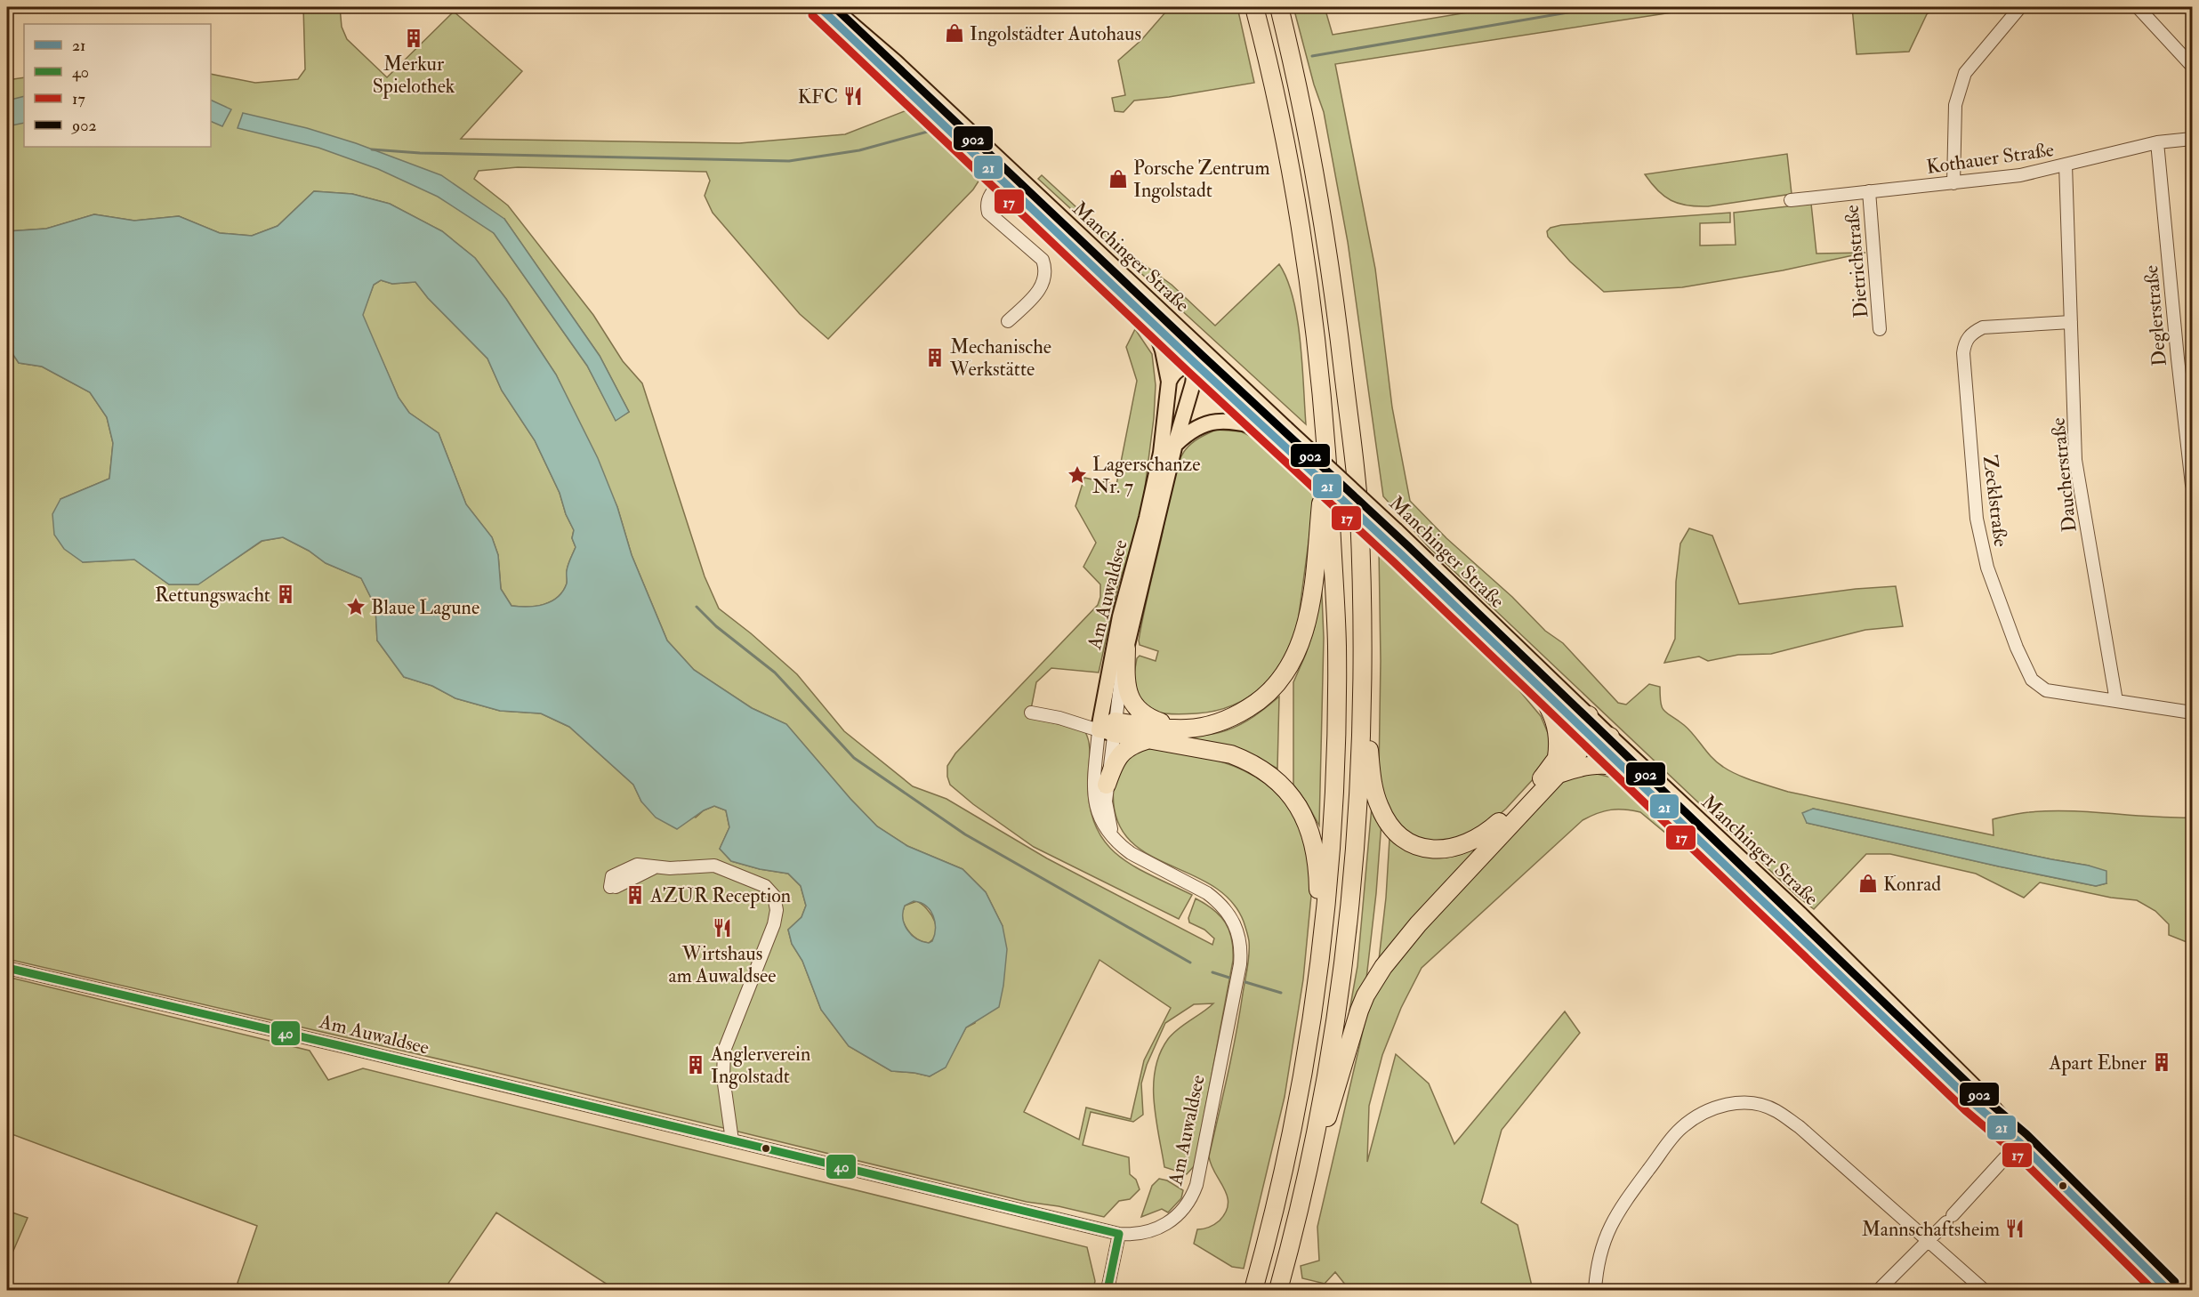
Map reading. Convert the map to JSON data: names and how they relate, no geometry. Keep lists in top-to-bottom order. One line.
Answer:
{"streets":{"main road":["Manchinger Straße","Am Auwaldsee"],"street":["Kothauer Straße","Dietrichstraße","Deglerstraße","Daucherstraße","Zecklstraße"]},"crossings":[["Kothauer Straße","Dietrichstraße"],["Kothauer Straße","Deglerstraße"],["Kothauer Straße","Daucherstraße"],["Manchinger Straße","Am Auwaldsee"],["Daucherstraße","Zecklstraße"]],"places":{"shop":["Ingolstädter Autohaus","Porsche Zentrum Ingolstadt","Konrad"],"building":["Merkur Spielothek","Mechanische Werkstätte","Rettungswacht","AZUR Reception","Apart Ebner","Anglerverein Ingolstadt"],"restaurant":["KFC","Wirtshaus am Auwaldsee","Mannschaftsheim"],"place":["Lagerschanze Nr. 7","Blaue Lagune"]},"lines":["transit line 21","transit line 902","transit line 17","transit line 40"],"legend":["21","40","17","902"]}
